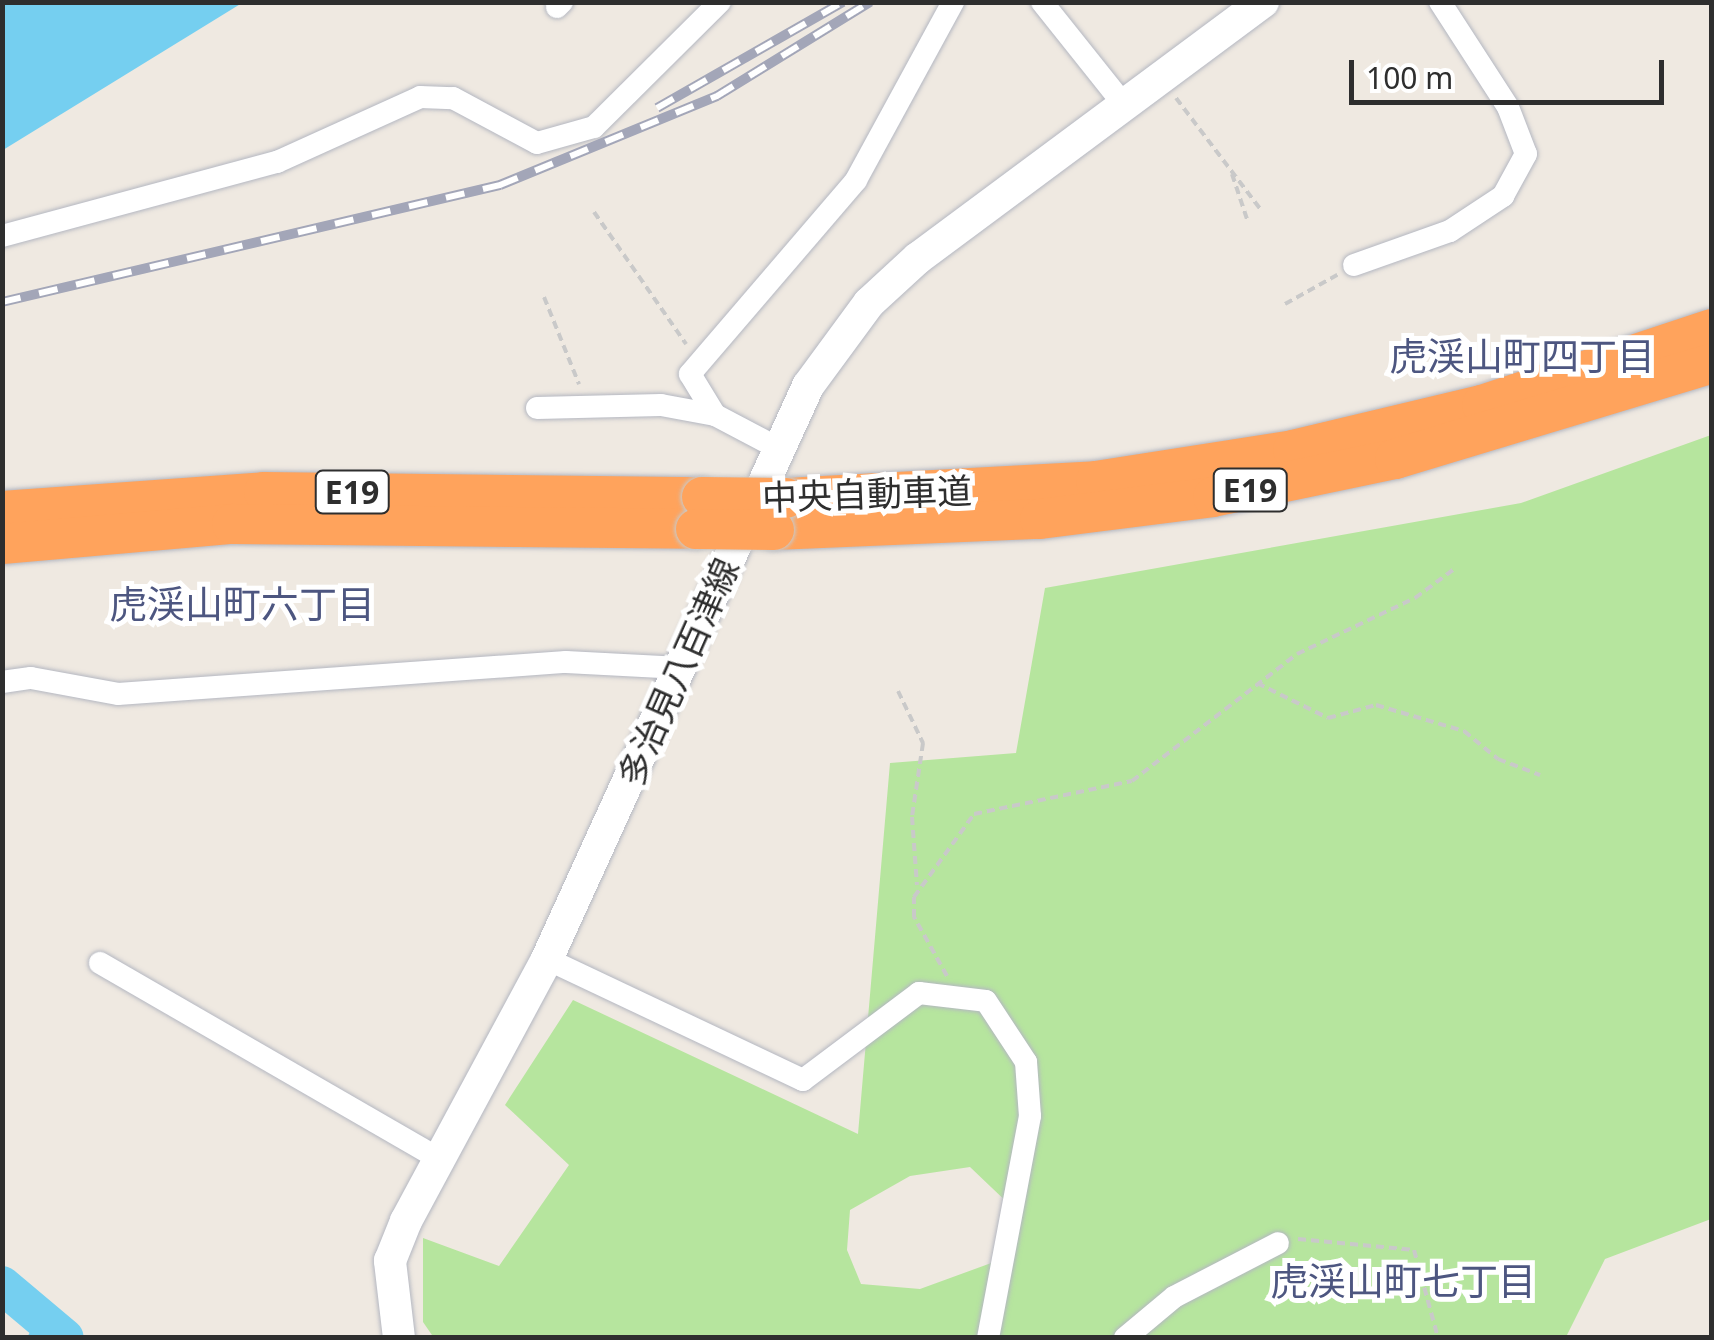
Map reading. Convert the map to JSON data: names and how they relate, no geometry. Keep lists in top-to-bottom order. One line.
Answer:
{"streets":{"highway":["E19","中央自動車道"],"main road":["多治見八百津線"]},"districts":["虎渓山町四丁目","虎渓山町六丁目","虎渓山町七丁目"],"scale_bar":"100 m"}
